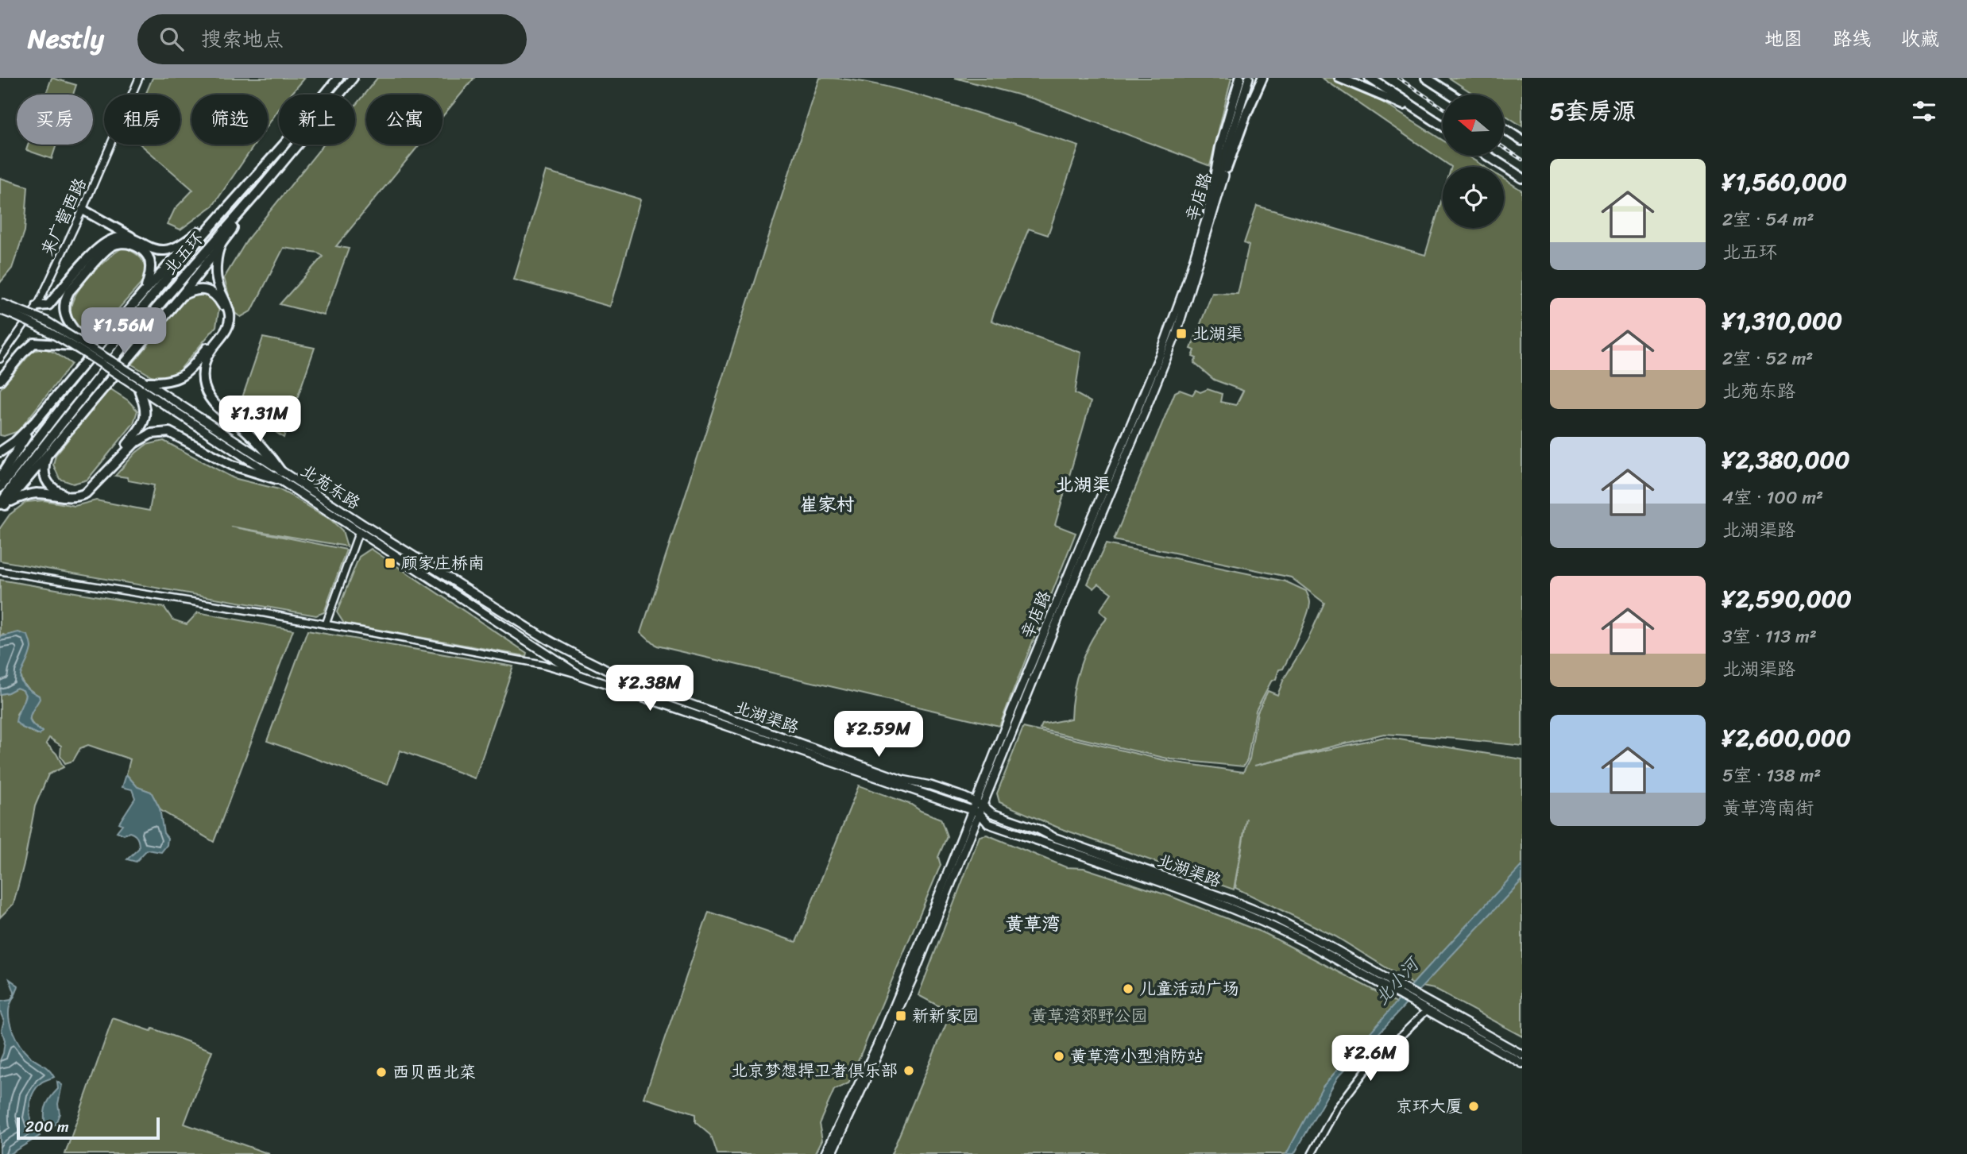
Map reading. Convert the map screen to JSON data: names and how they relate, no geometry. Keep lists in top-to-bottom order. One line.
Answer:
{"streets":{"highway":["北五环"],"main road":["辛店路","北苑东路","北湖渠路"],"street":["来广营西路"]},"crossings":[["辛店路","北湖渠路"],["北苑东路","北湖渠路"]],"districts":["北湖渠","崔家村","黄草湾"],"water":["北小河"],"parks":["黄草湾郊野公园"],"places":{"transit":["北湖渠","顾家庄桥南","新新家园"],"other":["儿童活动广场","黄草湾小型消防站","北京梦想捍卫者俱乐部","西贝西北菜","京环大厦"]},"scale_bar":"200 m","north":"left","page":{"header":"Nestly","search":"搜索地点","nav":["地图","路线","收藏"],"heading":"5套房源","chip":["买房","租房","筛选","新上","公寓"],"list":[{"name":"¥1,560,000","note":"2室 · 54 m² · 北五环"},{"name":"¥1,310,000","note":"2室 · 52 m² · 北苑东路"},{"name":"¥2,380,000","note":"4室 · 100 m² · 北湖渠路"},{"name":"¥2,590,000","note":"3室 · 113 m² · 北湖渠路"},{"name":"¥2,600,000","note":"5室 · 138 m² · 黄草湾南街"}],"price":["¥1.56M","¥1.31M","¥2.38M","¥2.59M","¥2.6M"],"scale":"200 m"}}
